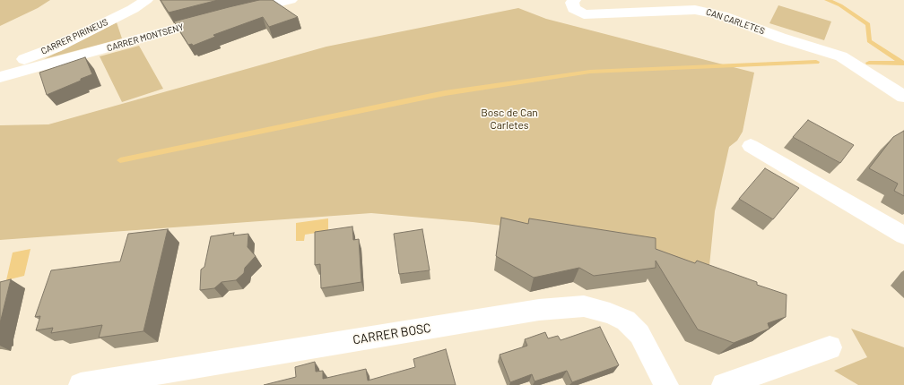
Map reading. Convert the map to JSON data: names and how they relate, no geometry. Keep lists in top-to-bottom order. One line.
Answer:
{"streets":{"street":["CAN CARLETES","CARRER PIRINEUS","CARRER MONTSENY","CARRER BOSC"]},"parks":["Bosc de Can Carletes"]}
